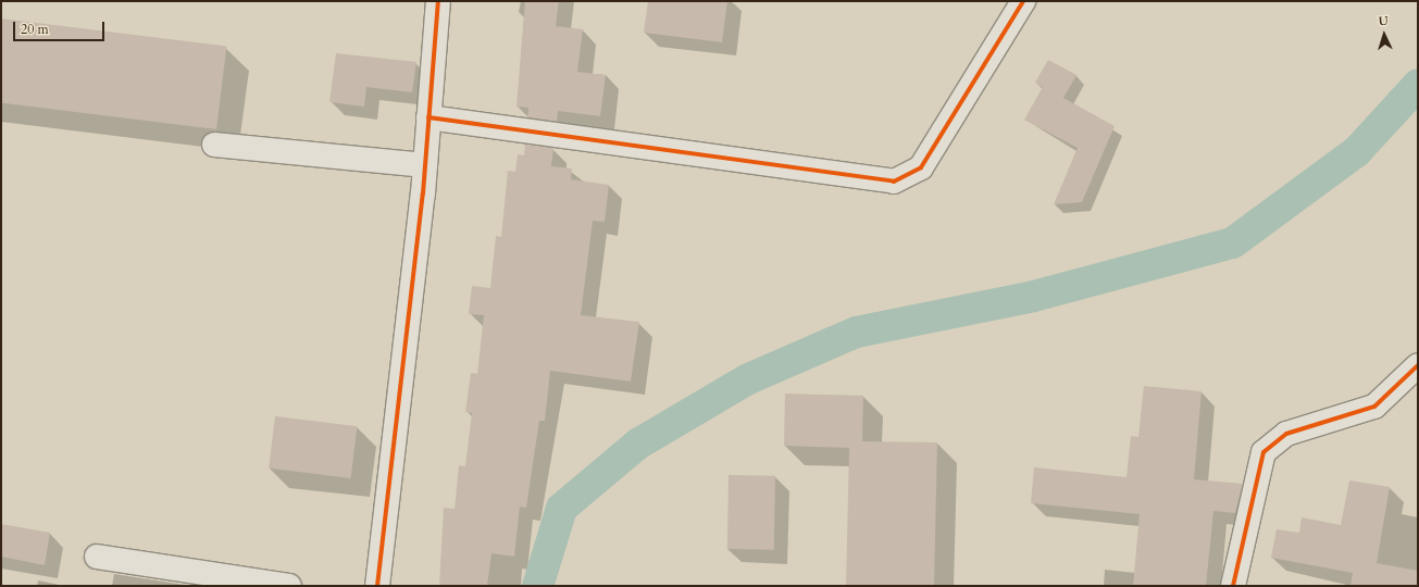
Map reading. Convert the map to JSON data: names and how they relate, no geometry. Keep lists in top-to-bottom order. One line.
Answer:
{"scale_bar":"20 m","north":"top"}
